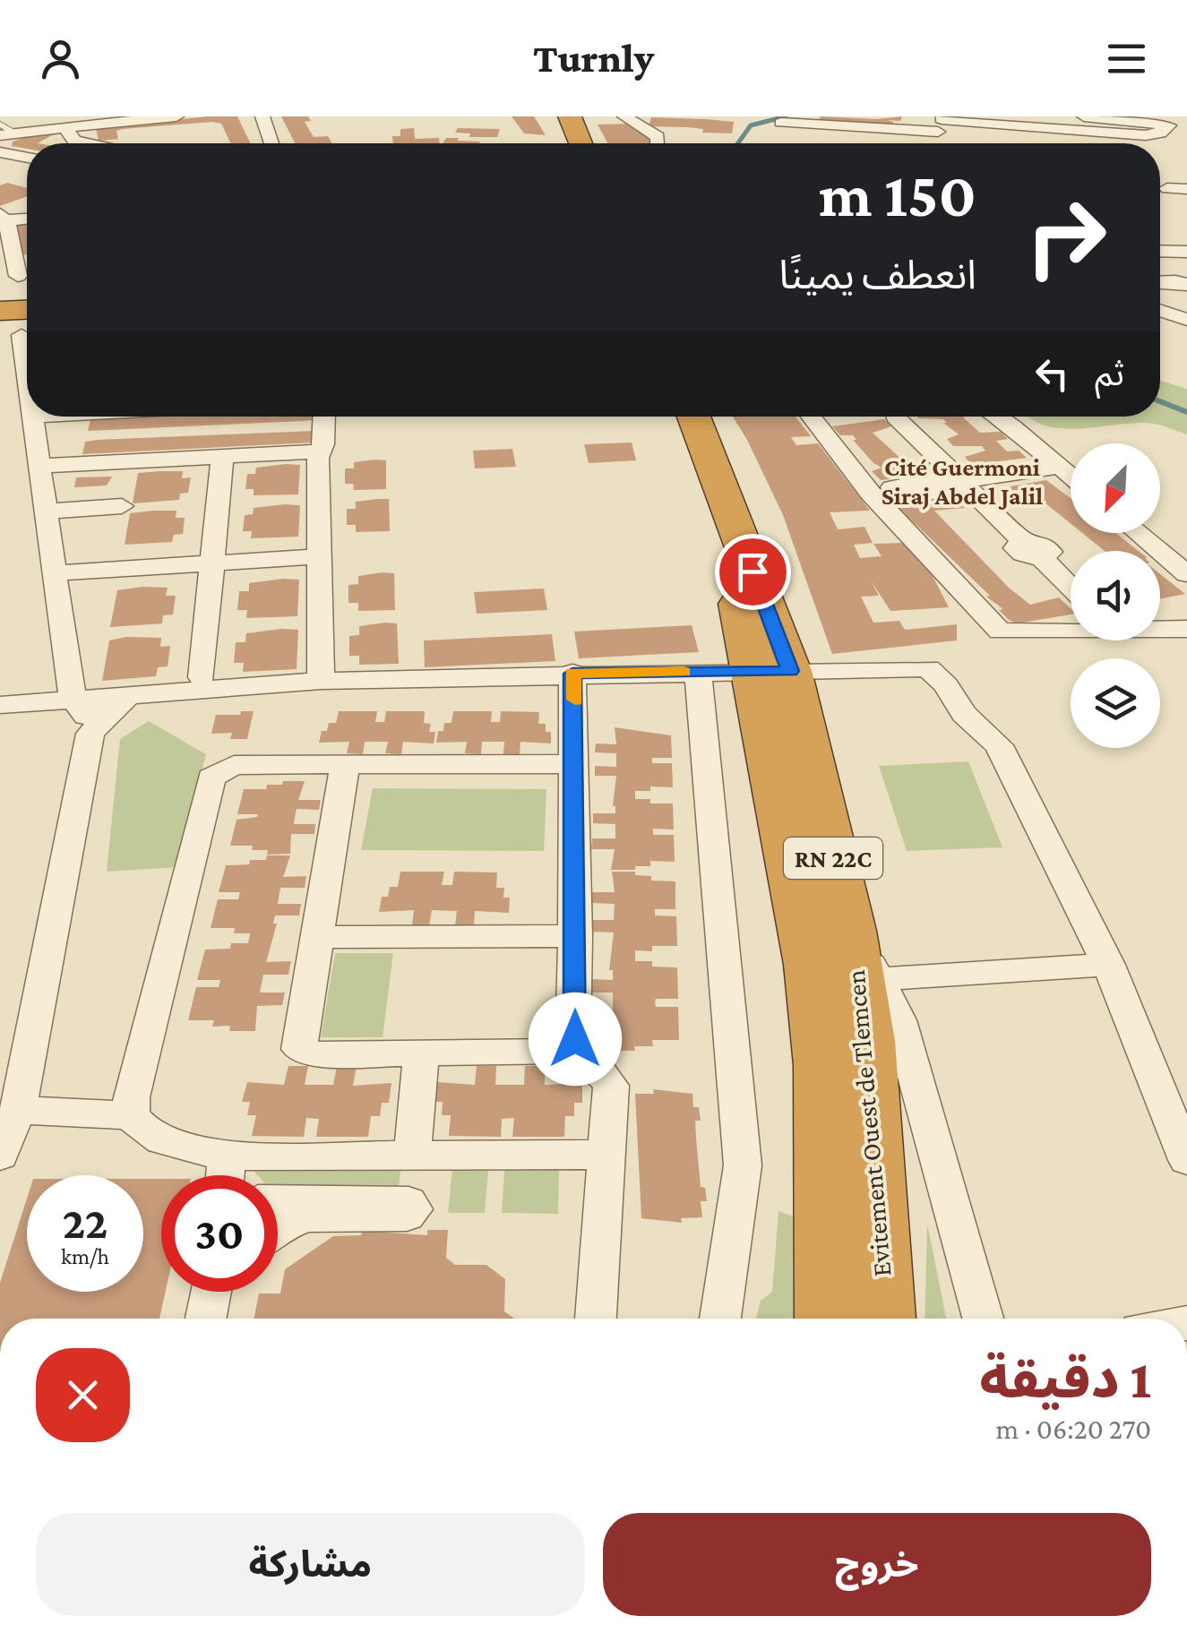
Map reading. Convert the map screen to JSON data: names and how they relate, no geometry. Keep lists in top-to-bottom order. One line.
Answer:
{"streets":{"highway":["RN 22C","Evitement Ouest de Tlemcen"]},"districts":["Cité Guermoni Siraj Abdel Jalil"],"north":"bottom left","page":{"header":"Turnly","turn":["150 m","انعطف يمينًا"],"then":"ثم","speed":"22 km/h","limit":"30","heading":["1 دقيقة","270 m · 06:20"],"buttons":["خروج","مشاركة"]}}
